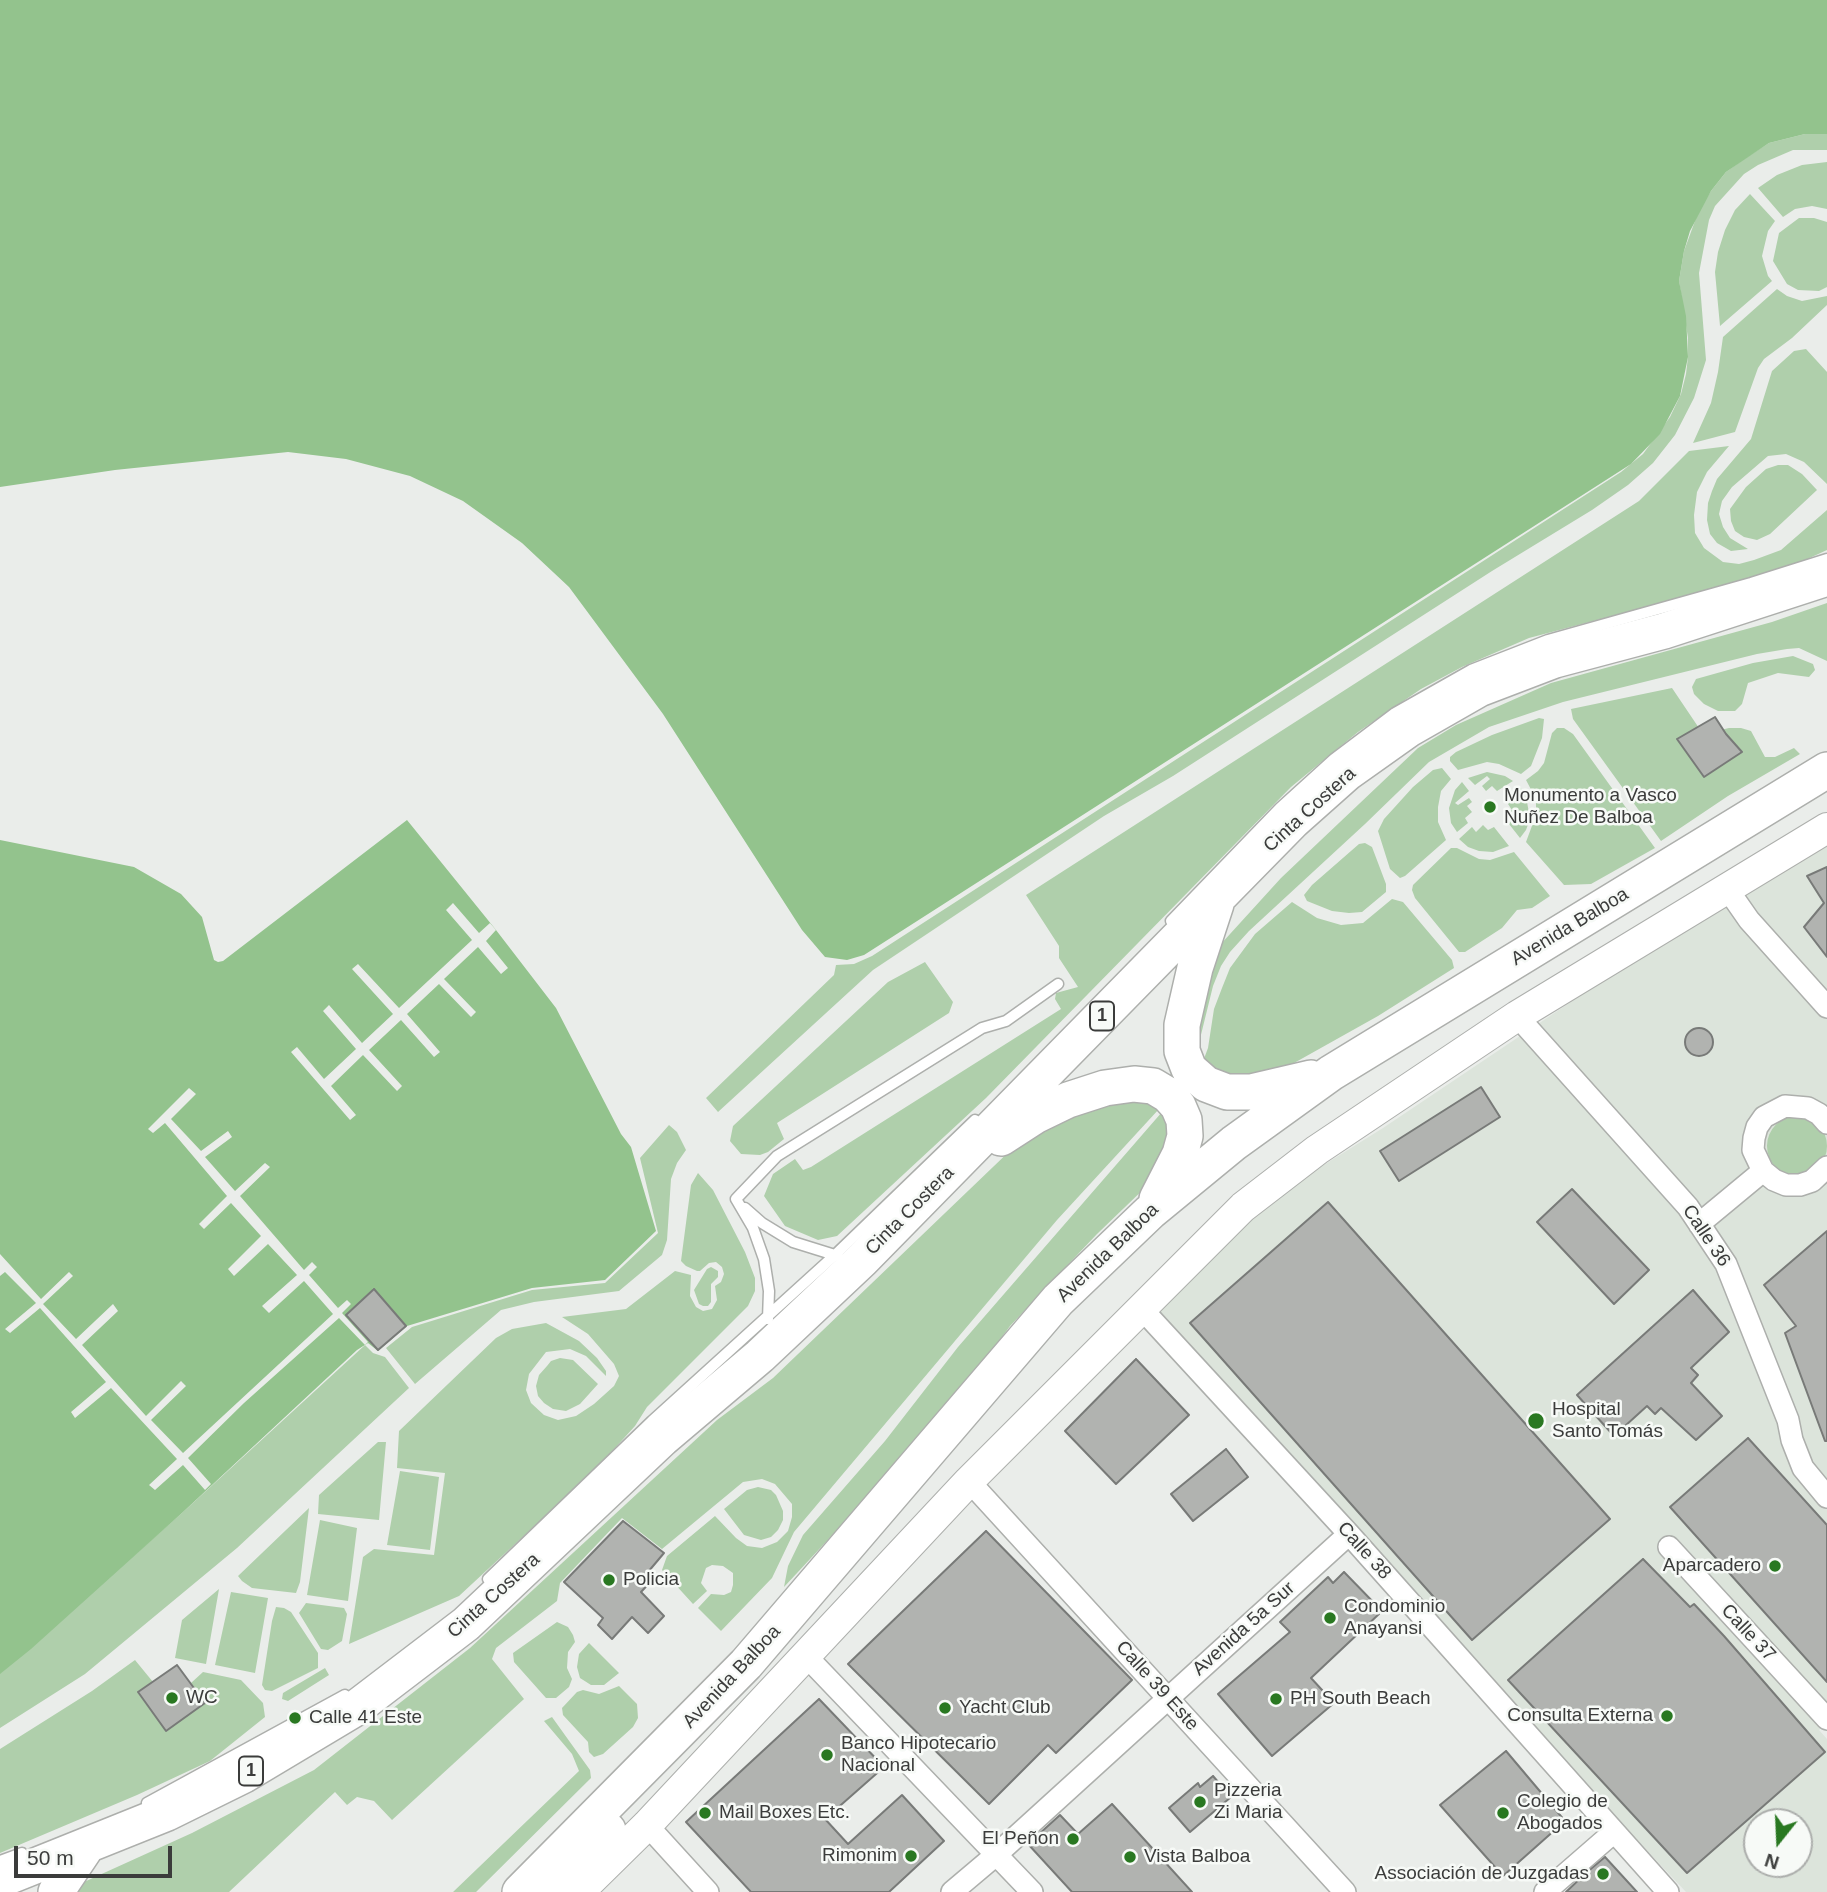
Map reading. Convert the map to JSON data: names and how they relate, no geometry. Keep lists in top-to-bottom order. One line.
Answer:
{"streets":{"highway":["Cinta Costera","Avenida Balboa","1"],"street":["Calle 36","Calle 38","Avenida 5a Sur","Calle 37","Calle 39 Este"]},"crossings":[["Avenida Balboa","Calle 36"],["Avenida Balboa","Calle 38"],["Avenida Balboa","Calle 39 Este"],["Calle 38","Avenida 5a Sur"],["Avenida 5a Sur","Calle 39 Este"]],"places":["Monumento a Vasco Nuñez De Balboa","Hospital Santo Tomás","Aparcadero","Policia","Condominio Anayansi","WC","PH South Beach","Yacht Club","Consulta Externa","Calle 41 Este","Banco Hipotecario Nacional","Pizzeria Zi Maria","Mail Boxes Etc.","Colegio de Abogados","El Peñon","Rimonim","Vista Balboa","Associación de Juzgadas"],"scale_bar":"50 m","north":"bottom"}
